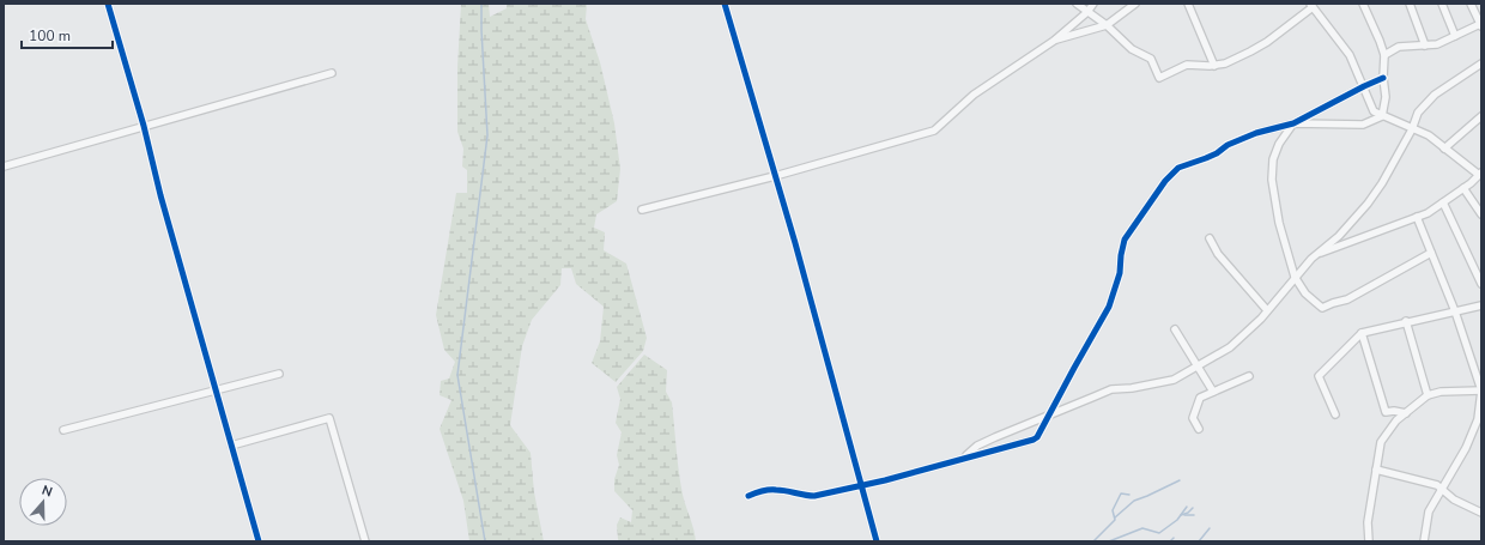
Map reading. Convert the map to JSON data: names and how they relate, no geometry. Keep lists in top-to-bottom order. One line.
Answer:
{"scale_bar":"100 m","north":"top"}
